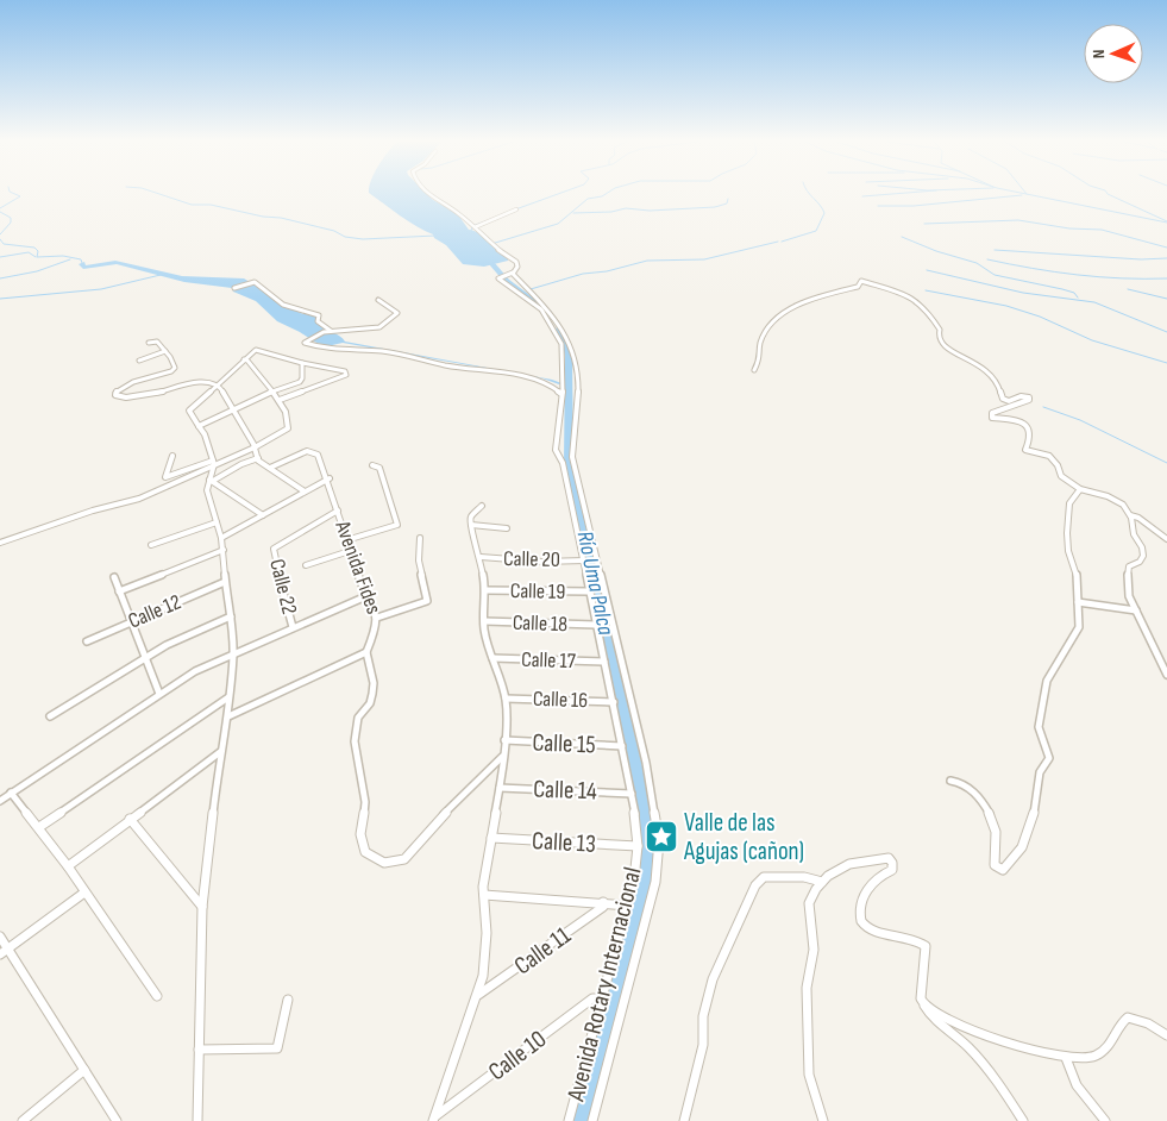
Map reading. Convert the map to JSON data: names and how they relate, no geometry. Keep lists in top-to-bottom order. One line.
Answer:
{"streets":{"street":["Calle 20","Avenida Fides","Calle 22","Calle 19","Calle 12","Calle 18","Calle 17","Calle 16","Calle 15","Calle 14","Calle 13","Calle 11","Avenida Rotary Internacional","Calle 10"]},"crossings":[["Calle 20","Avenida Rotary Internacional"],["Avenida Fides","Calle 22"],["Calle 19","Avenida Rotary Internacional"],["Calle 18","Avenida Rotary Internacional"],["Calle 17","Avenida Rotary Internacional"],["Calle 16","Avenida Rotary Internacional"],["Calle 15","Avenida Rotary Internacional"],["Calle 14","Avenida Rotary Internacional"],["Calle 13","Avenida Rotary Internacional"],["Avenida Rotary Internacional","Calle 10"]],"water":["Río Uma Palca"],"places":{"place":["Valle de las Agujas (cañon)"]},"north":"left"}
